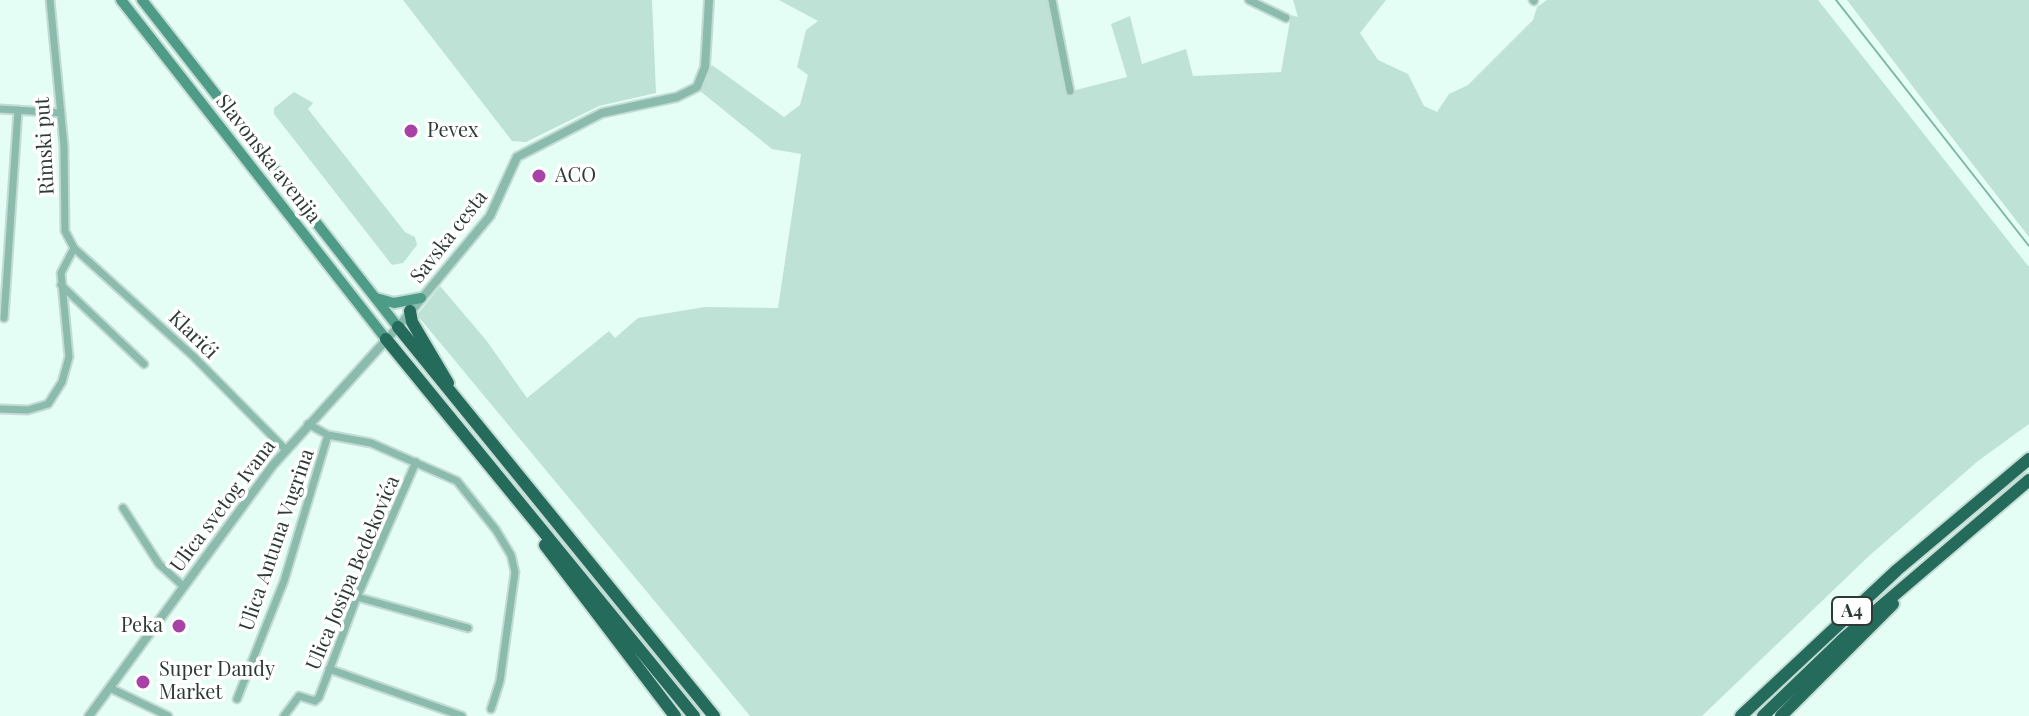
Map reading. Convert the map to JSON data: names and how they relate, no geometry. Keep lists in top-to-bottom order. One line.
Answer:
{"streets":{"highway":["A4"],"main road":["Slavonska avenija"],"street":["Rimski put","Savska cesta","Klarići","Ulica svetog Ivana","Ulica Antuna Vugrina","Ulica Josipa Bedekovića"]},"crossings":[["Rimski put","Klarići"],["Slavonska avenija","Savska cesta"],["Slavonska avenija","Ulica svetog Ivana"],["Savska cesta","Ulica svetog Ivana"],["Klarići","Ulica svetog Ivana"]],"places":["Pevex","ACO","Peka","Super Dandy Market"]}
